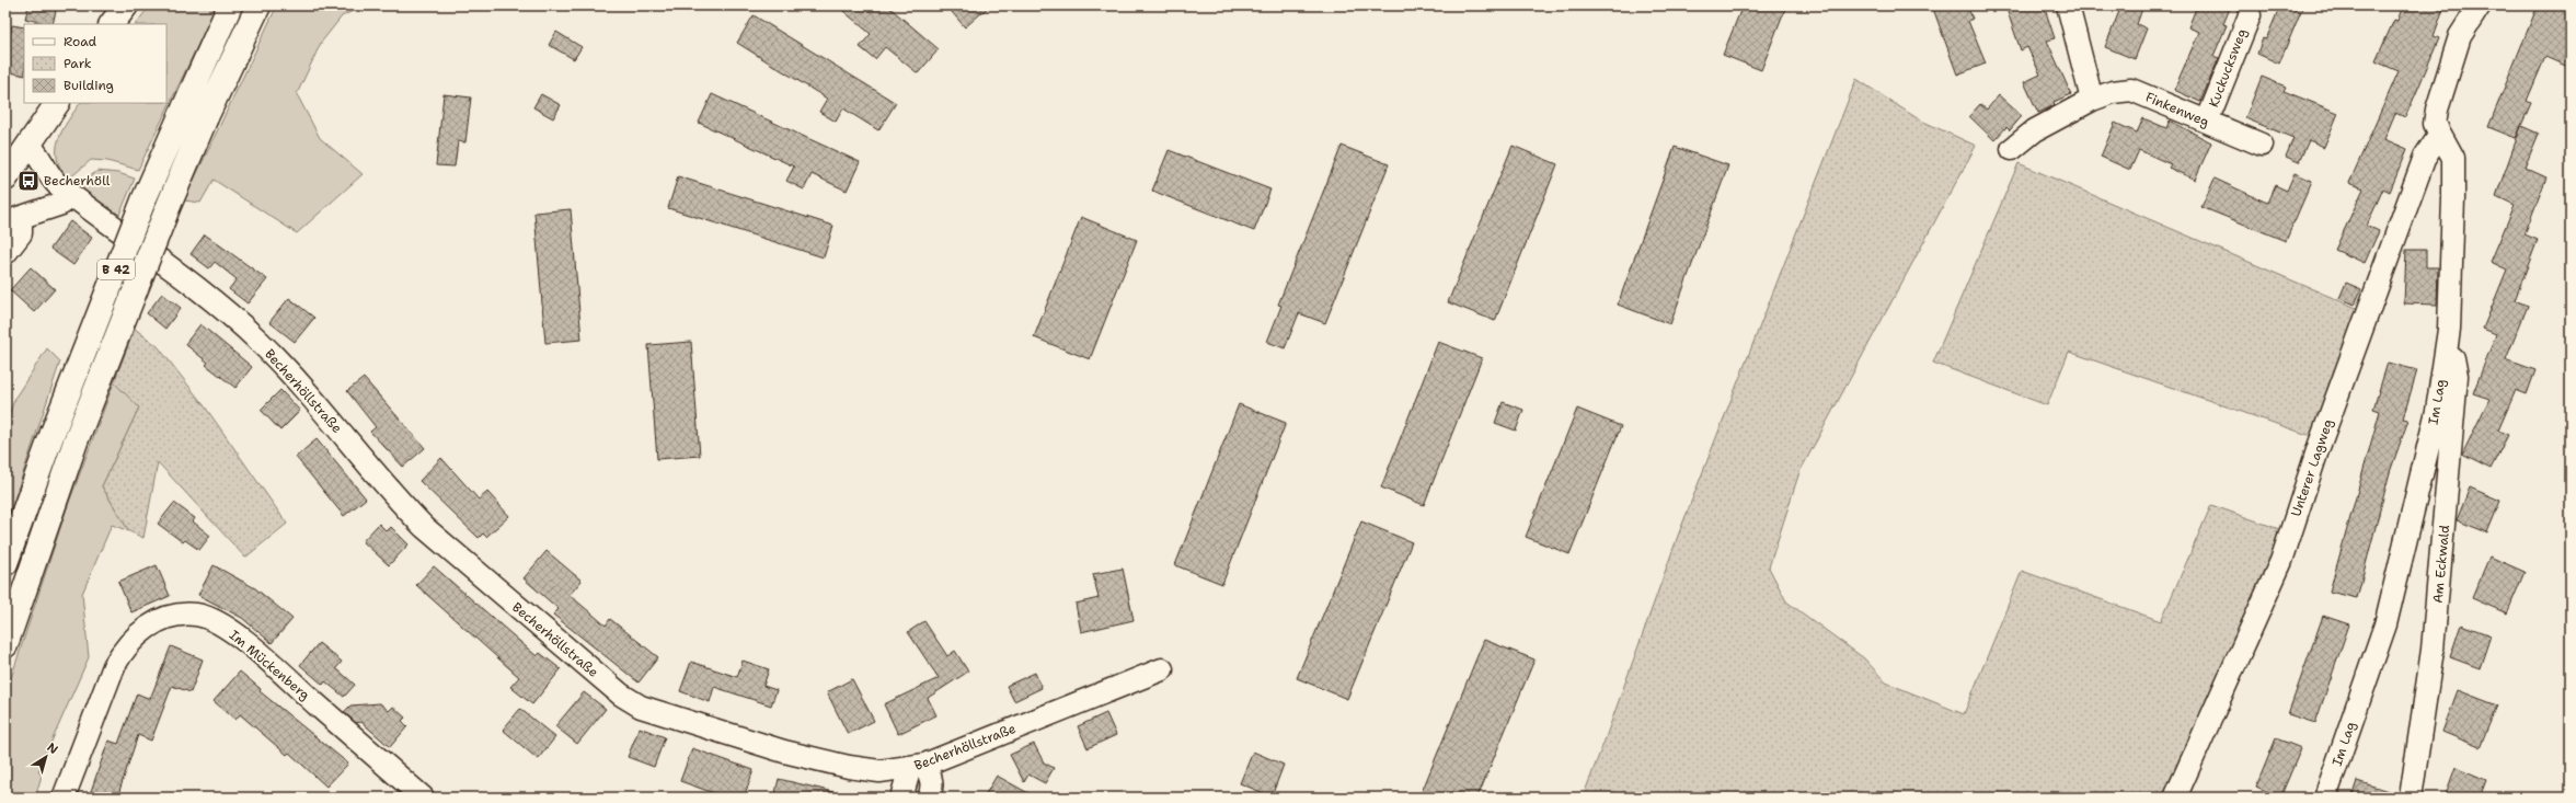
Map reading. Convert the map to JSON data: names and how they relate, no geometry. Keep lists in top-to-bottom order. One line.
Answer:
{"streets":{"main road":["B 42"],"street":["Kuckucksweg","Finkenweg","Becherhöllstraße","Im Lag","Unterer Lagweg","Am Eckwald","Im Mückenberg"]},"crossings":[["Kuckucksweg","Finkenweg"],["Im Lag","Unterer Lagweg"],["Im Lag","Am Eckwald"]],"places":{"bus stop":["Becherhöll"]},"legend":["Road","Park","Building"],"north":"top right"}
